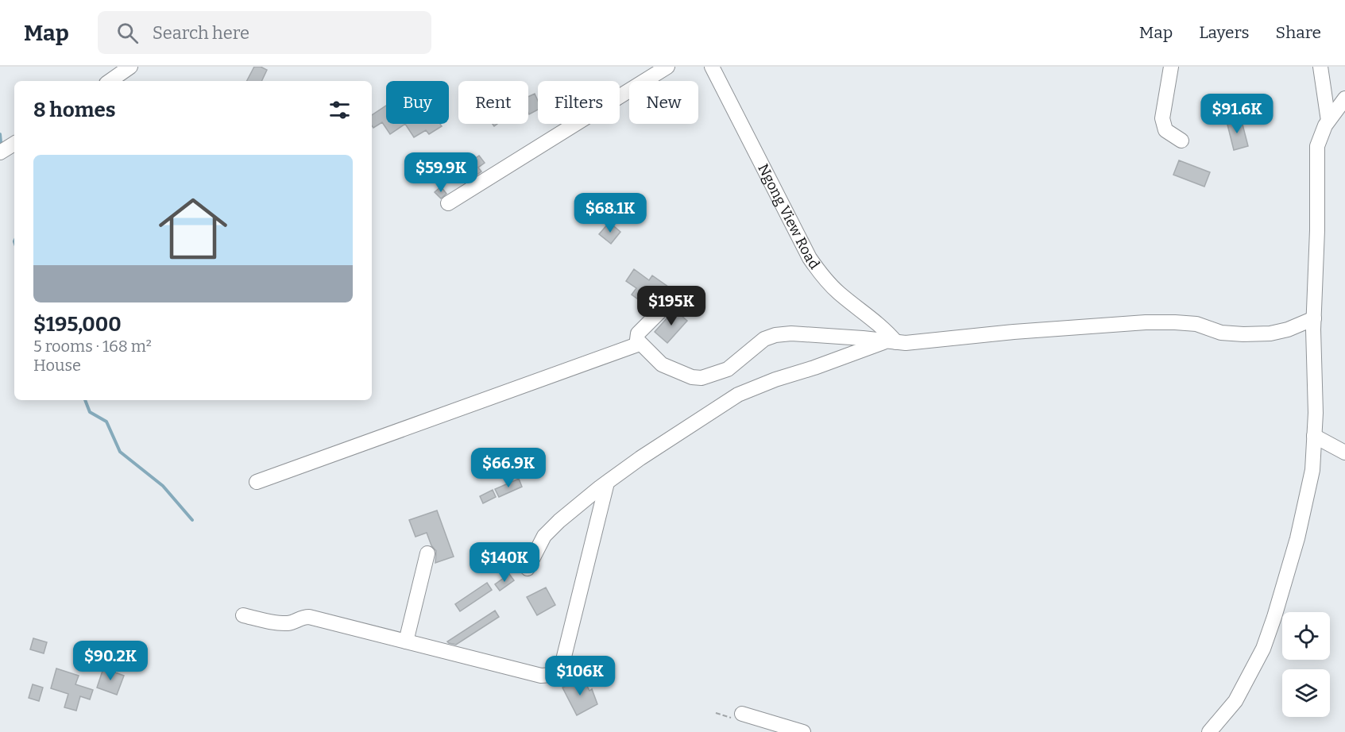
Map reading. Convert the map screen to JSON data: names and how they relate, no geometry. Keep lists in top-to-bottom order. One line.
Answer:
{"streets":{"street":["Ngong View Road"]},"page":{"header":"Map","search":"Search here","nav":["Map","Layers","Share"],"chip":["Buy","Rent","Filters","New"],"heading":"8 homes","price":["$91.6K","$59.9K","$68.1K","$195K","$66.9K","$140K","$90.2K","$106K"],"list":[{"name":"$195,000","note":"5 rooms · 168 m² · House"}]}}
